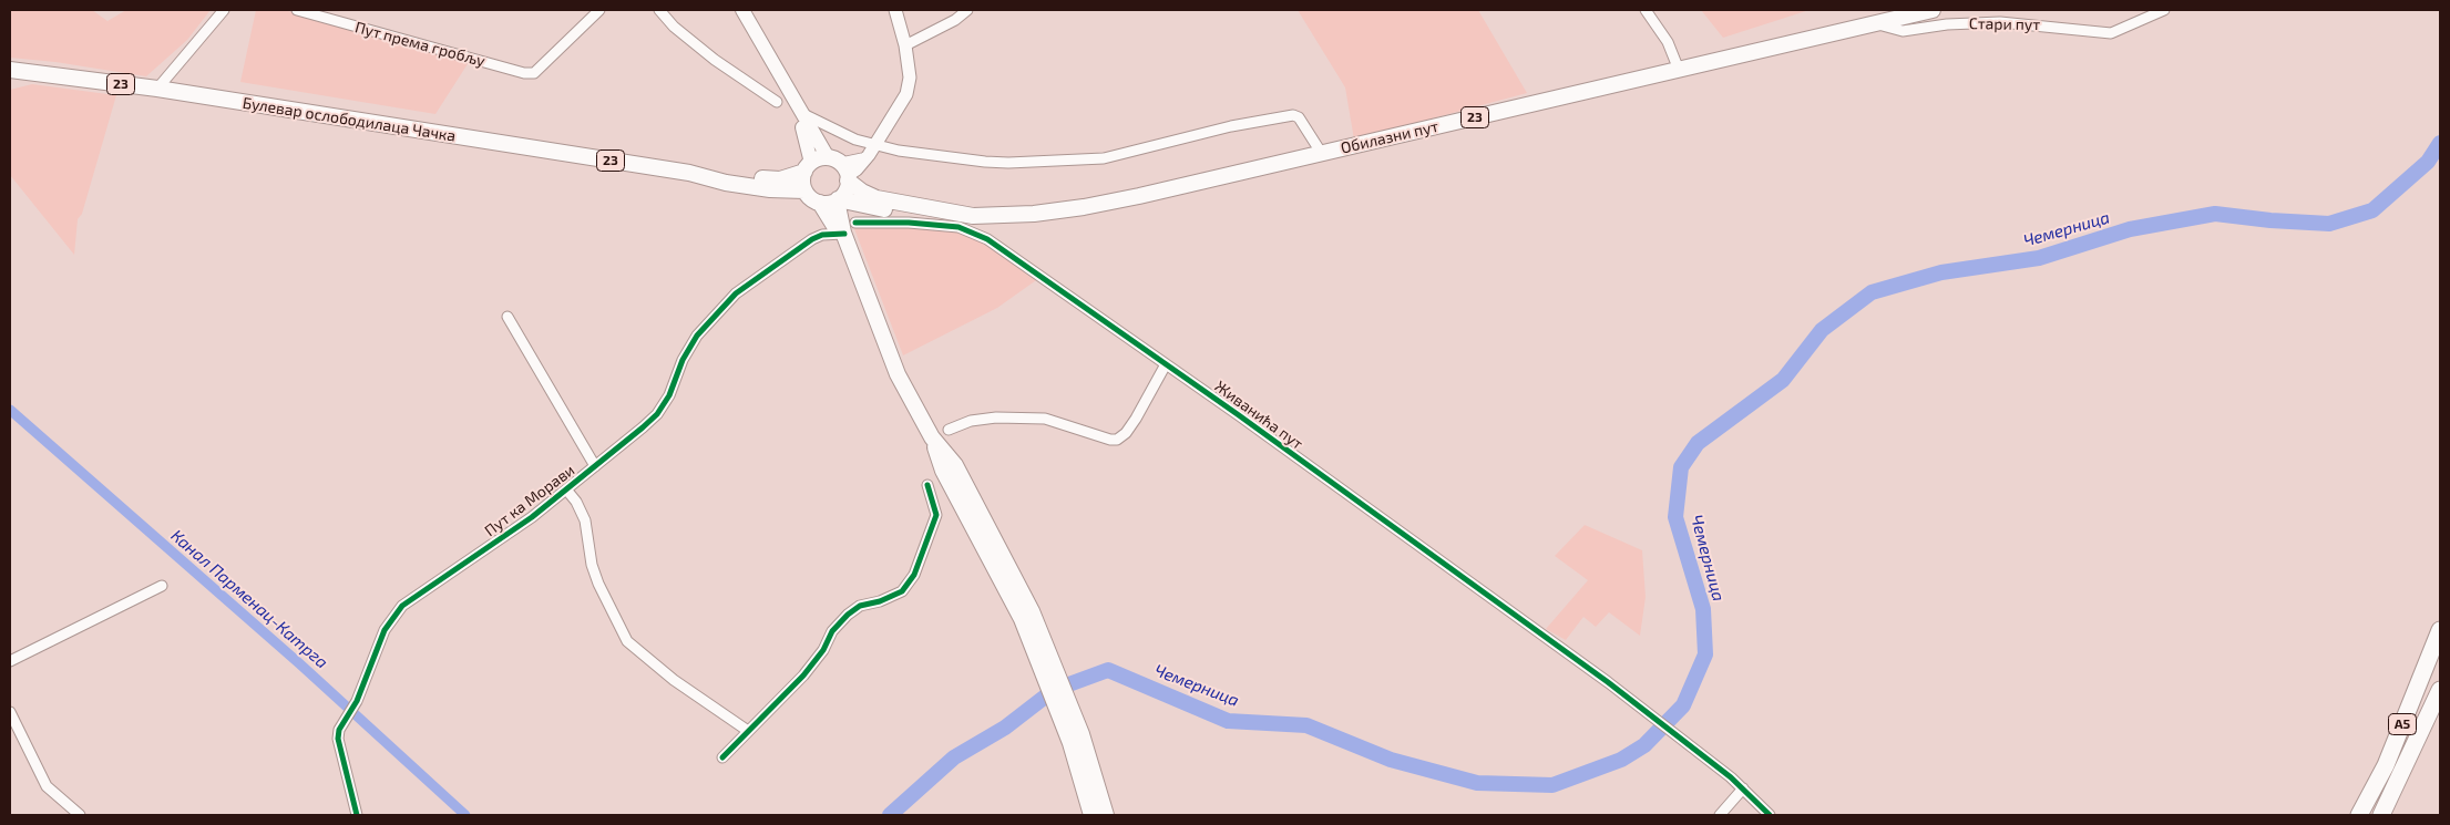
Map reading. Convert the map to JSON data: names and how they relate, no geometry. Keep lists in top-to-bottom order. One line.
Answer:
{"streets":{"highway":["A5"],"main road":["23","Булевар ослободилаца Чачка","Обилазни пут"],"street":["Стари пут","Пут према гробљу","Живанића пут","Пут ка Морави"]},"crossings":[["Стари пут","Обилазни пут"],["23","Булевар ослободилаца Чачка"],["23","Обилазни пут"],["23","Живанића пут"],["Обилазни пут","Живанића пут"],["Живанића пут","Пут ка Морави"]],"water":["Чемерница","Канал Парменац-Катрга"]}
